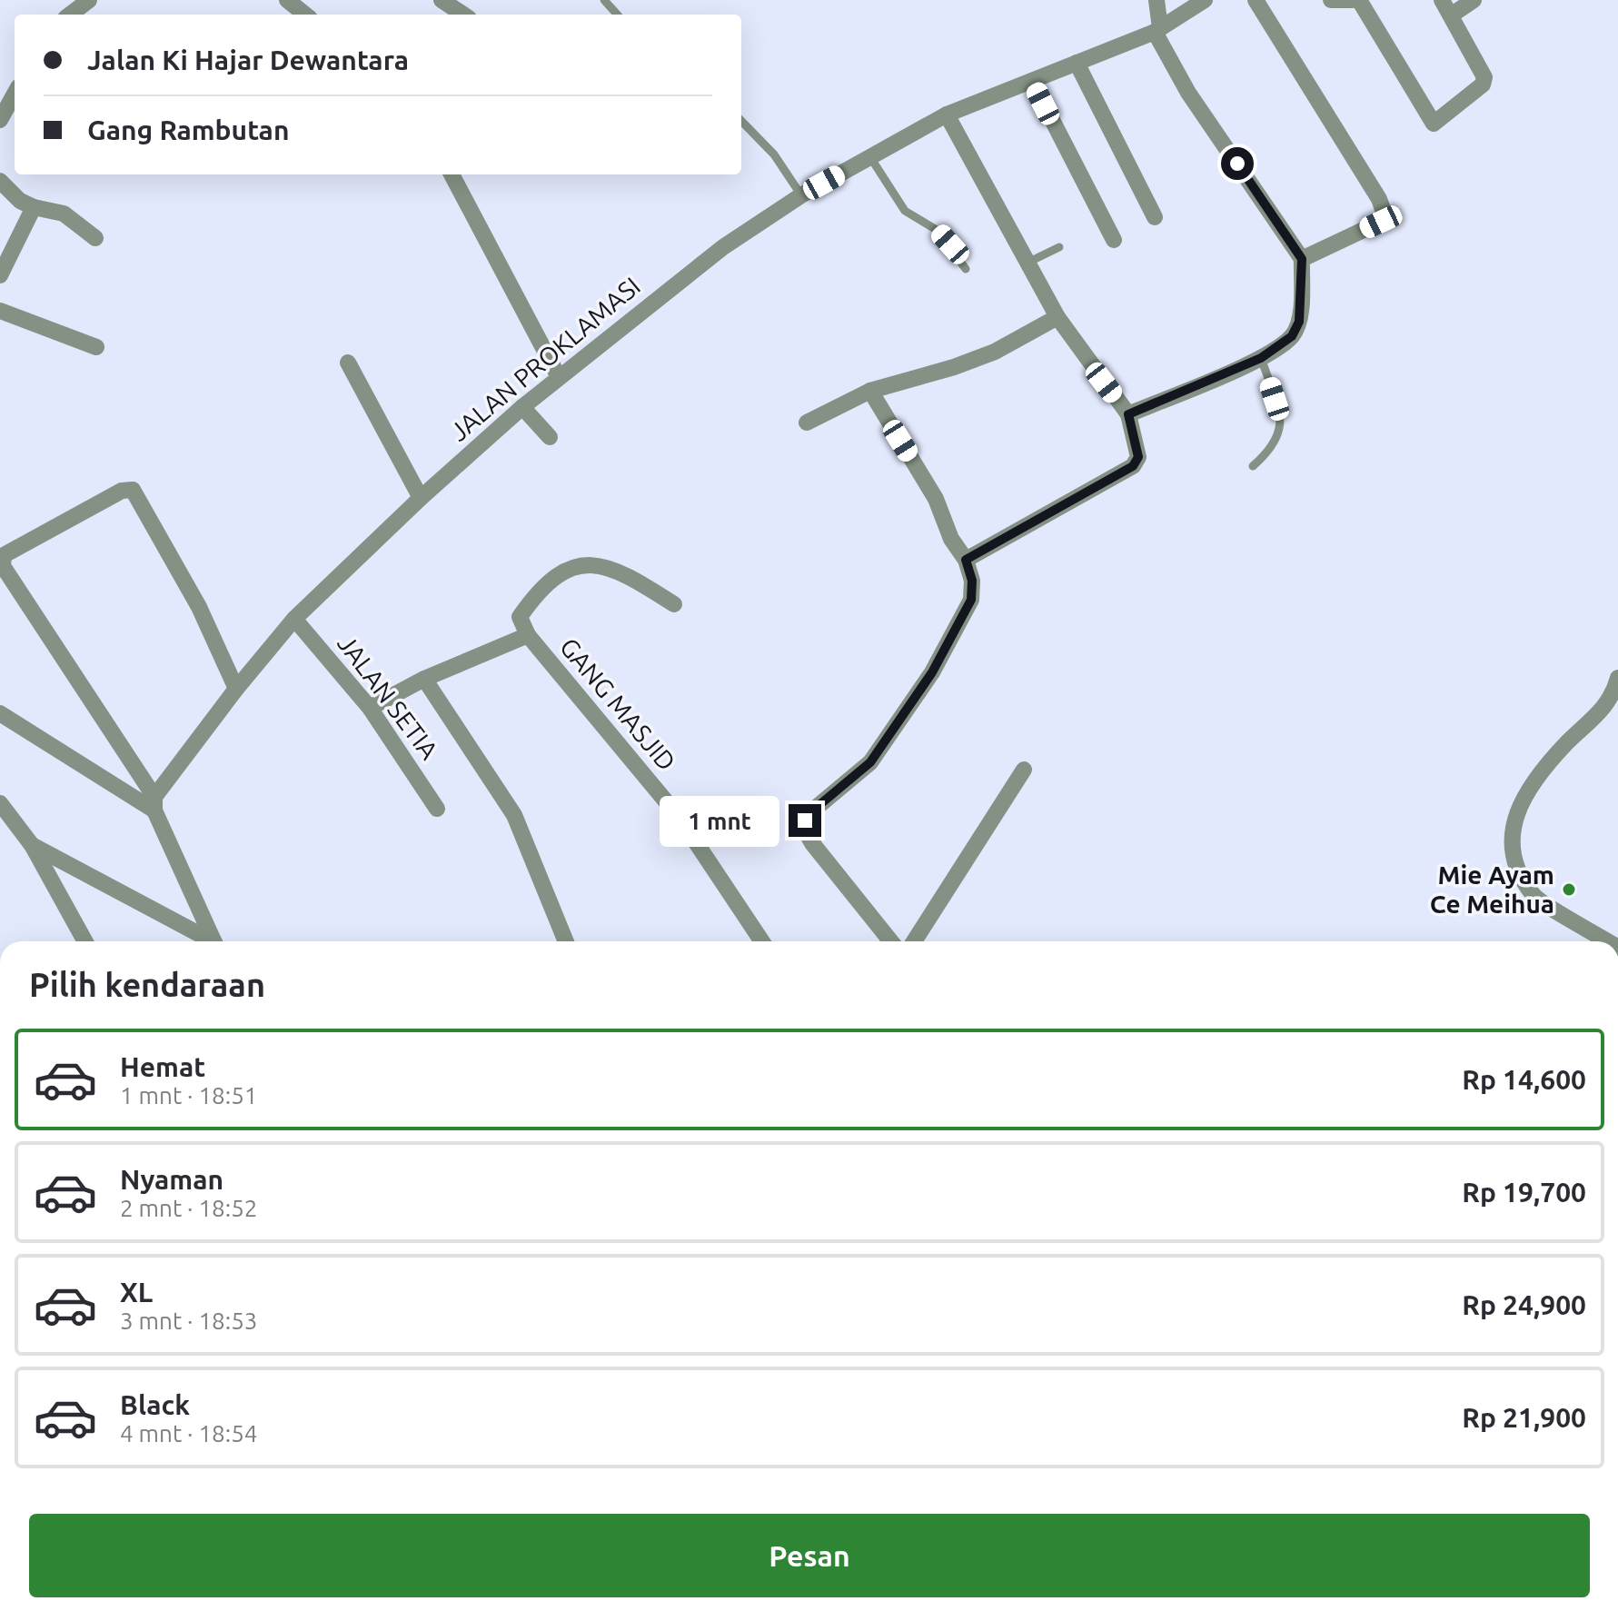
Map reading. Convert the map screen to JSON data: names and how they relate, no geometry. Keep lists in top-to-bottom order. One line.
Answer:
{"streets":{"street":["JALAN PROKLAMASI","JALAN SETIA","GANG MASJID"]},"crossings":[["JALAN PROKLAMASI","JALAN SETIA"],["JALAN SETIA","GANG MASJID"]],"places":["Mie Ayam Ce Meihua"],"page":{"banner":["Jalan Ki Hajar Dewantara","Gang Rambutan"],"bubble":"1 mnt","heading":"Pilih kendaraan","list":[{"name":"Hemat","note":"1 mnt · 18:51","value":"Rp 14,600"},{"name":"Nyaman","note":"2 mnt · 18:52","value":"Rp 19,700"},{"name":"XL","note":"3 mnt · 18:53","value":"Rp 24,900"},{"name":"Black","note":"4 mnt · 18:54","value":"Rp 21,900"}],"buttons":"Pesan"}}
